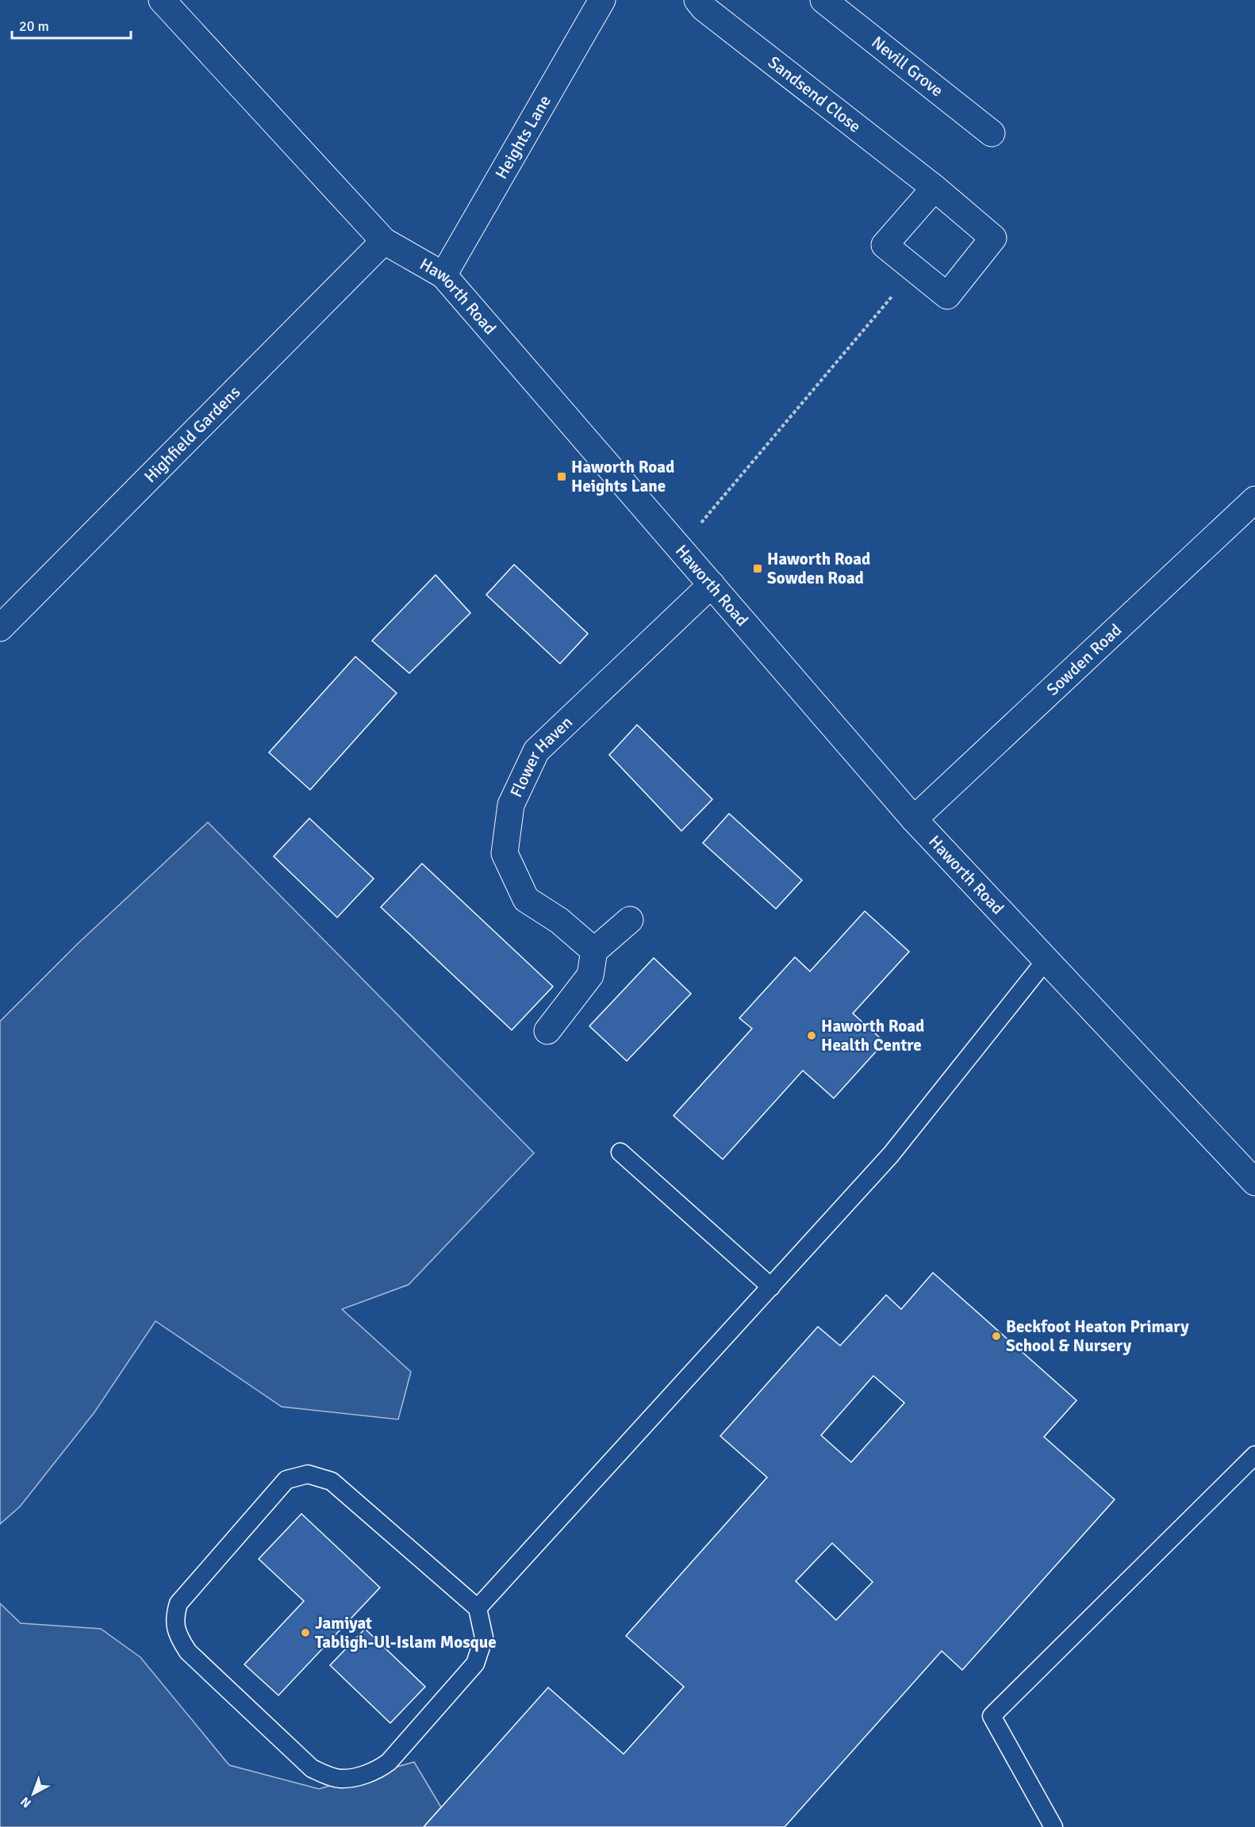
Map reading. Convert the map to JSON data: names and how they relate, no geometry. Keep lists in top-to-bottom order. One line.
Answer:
{"streets":{"street":["Nevill Grove","Sandsend Close","Heights Lane","Haworth Road","Highfield Gardens","Sowden Road","Flower Haven"]},"crossings":[["Heights Lane","Haworth Road"],["Haworth Road","Highfield Gardens"],["Haworth Road","Sowden Road"],["Haworth Road","Flower Haven"]],"places":{"transit":["Haworth Road Heights Lane","Haworth Road Sowden Road"],"other":["Haworth Road Health Centre","Beckfoot Heaton Primary School & Nursery","Jamiyat Tabligh-Ul-Islam Mosque"]},"scale_bar":"20 m","north":"bottom left"}
